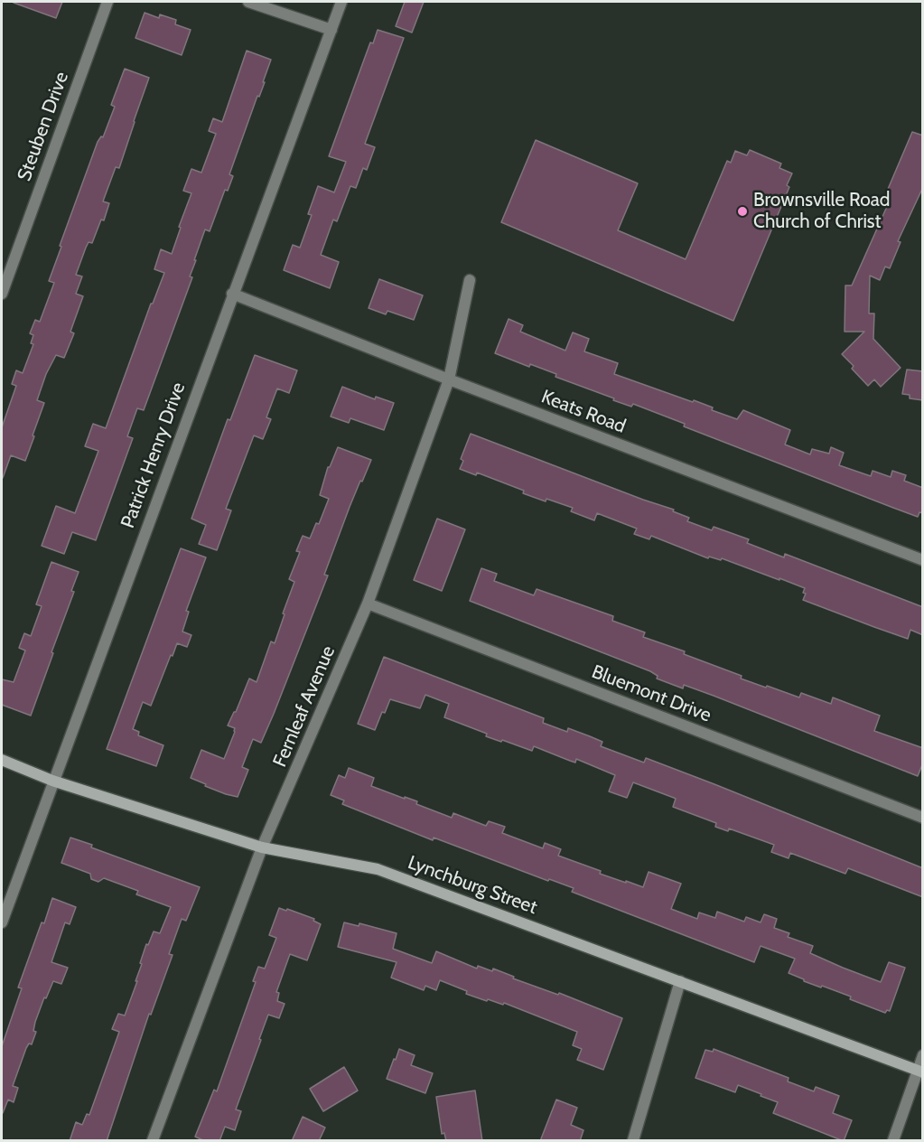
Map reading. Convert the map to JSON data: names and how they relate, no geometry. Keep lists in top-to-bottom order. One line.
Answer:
{"streets":{"street":["Steuben Drive","Keats Road","Patrick Henry Drive","Bluemont Drive","Fernleaf Avenue","Lynchburg Street"]},"crossings":[["Keats Road","Patrick Henry Drive"],["Keats Road","Fernleaf Avenue"],["Patrick Henry Drive","Lynchburg Street"],["Bluemont Drive","Fernleaf Avenue"],["Fernleaf Avenue","Lynchburg Street"]],"places":["Brownsville Road Church of Christ"]}
